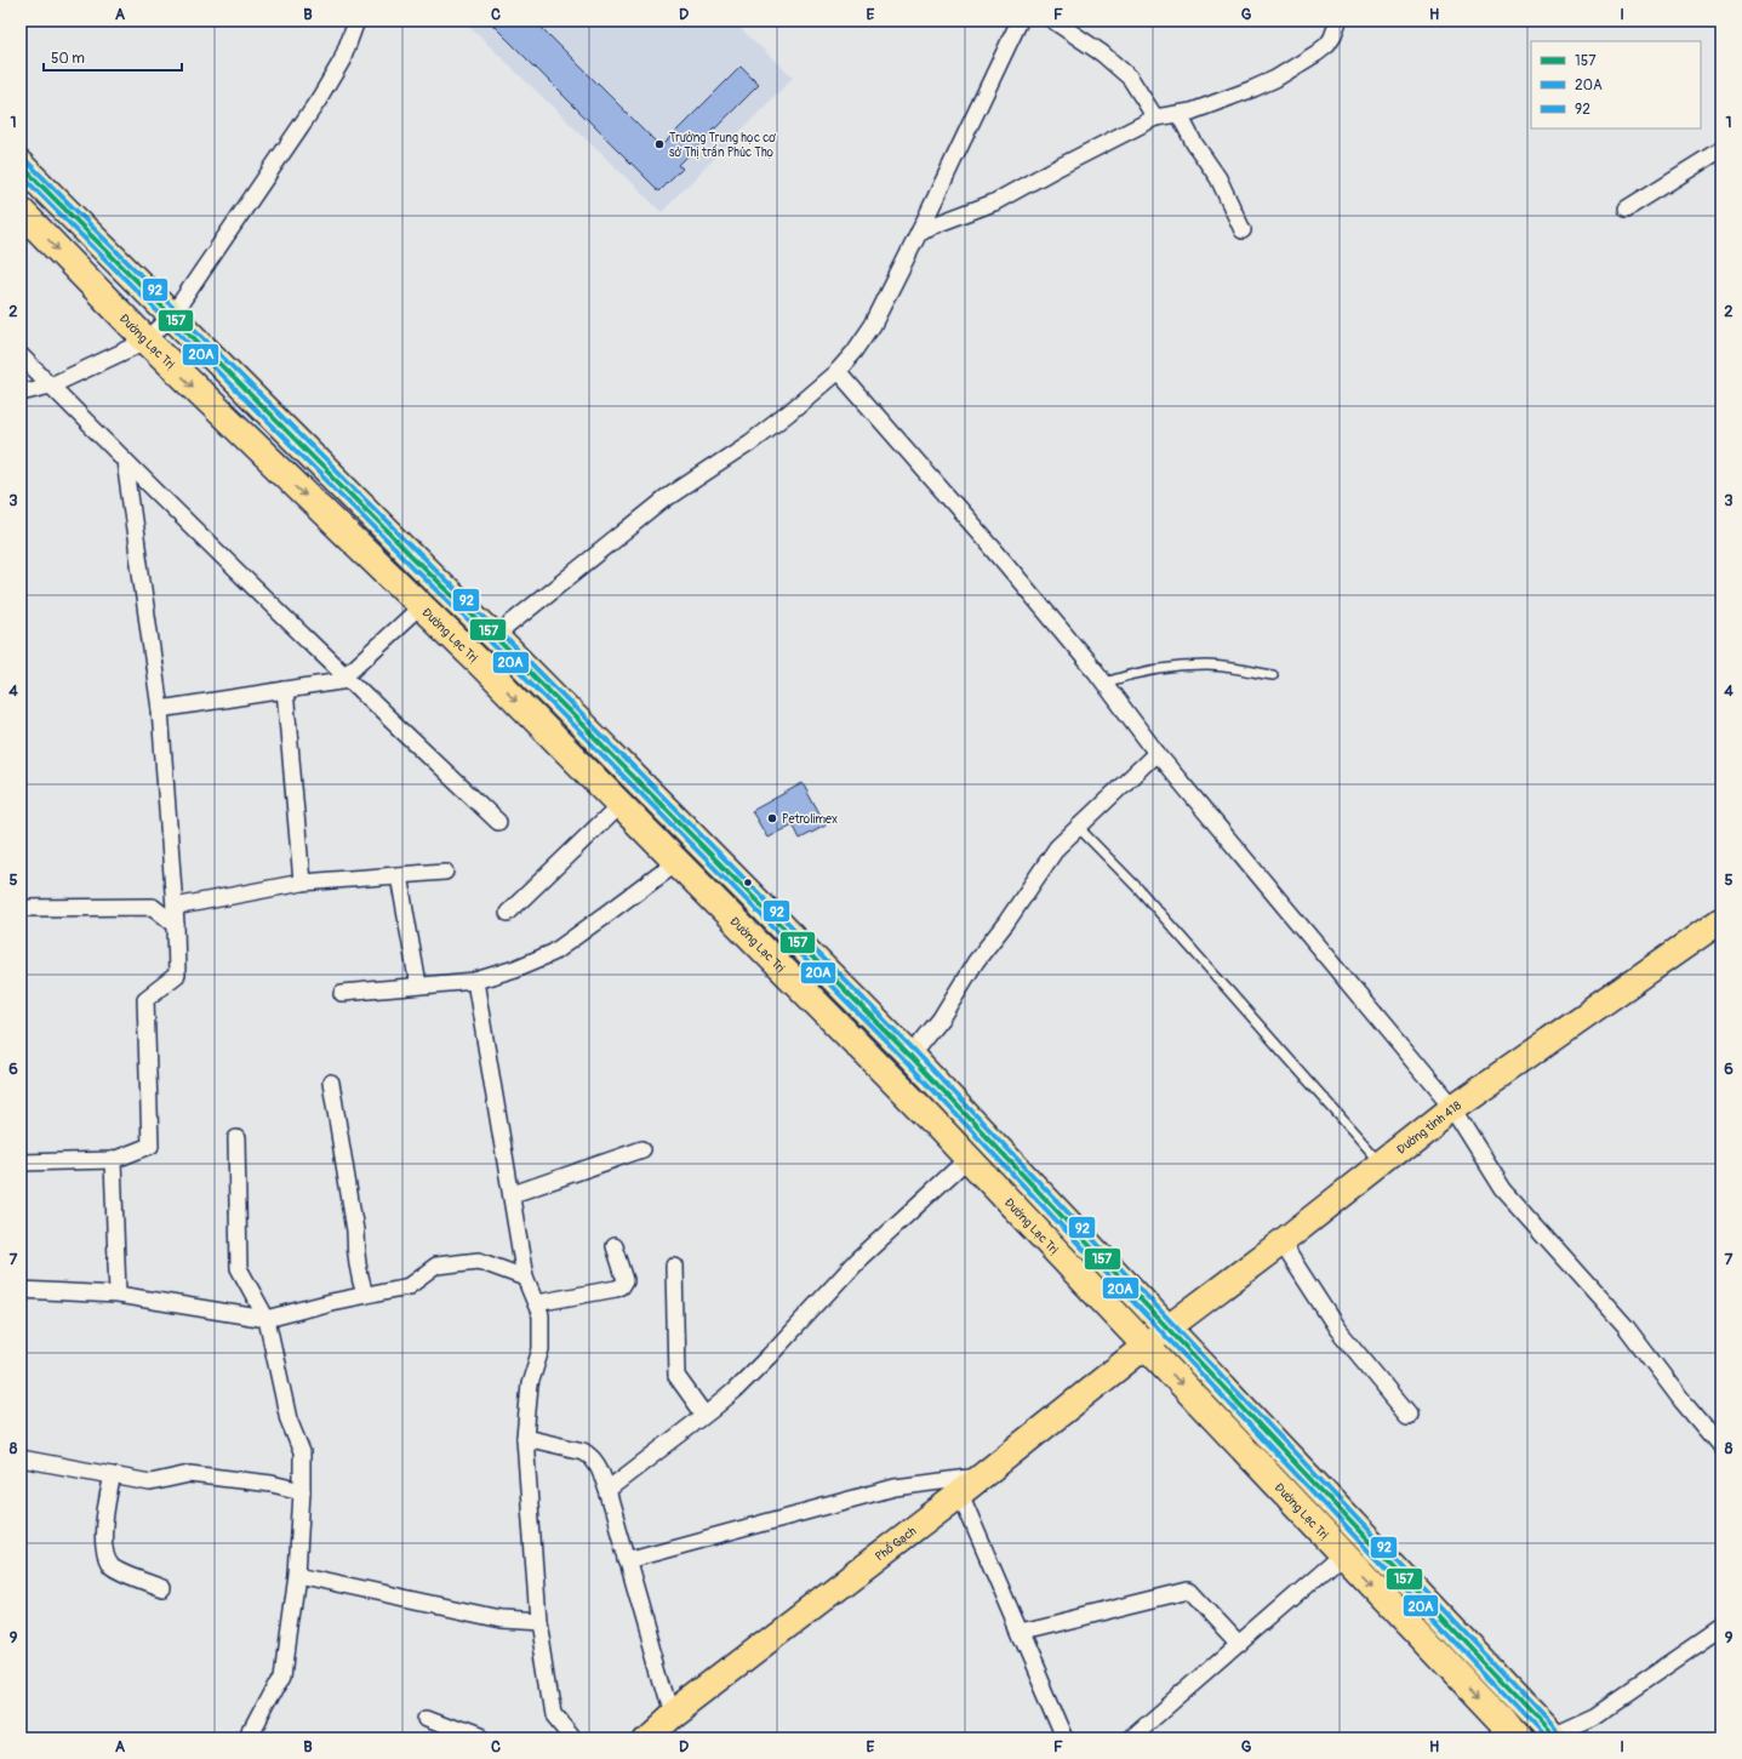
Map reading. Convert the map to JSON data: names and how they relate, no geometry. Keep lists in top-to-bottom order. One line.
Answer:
{"streets":{"highway":["Đường Lạc Trị"],"main road":["Đường tỉnh 418","Phố Gạch"]},"crossings":[["Đường Lạc Trị","Đường tỉnh 418"],["Đường Lạc Trị","Phố Gạch"],["Đường tỉnh 418","Phố Gạch"]],"places":["Trường Trung học cơ sở Thị trấn Phúc Thọ","Petrolimex"],"lines":["transit line 92","transit line 157","transit line 20A"],"legend":["157","20A","92"],"scale_bar":"50 m","grid":{"columns":["A","B","C","D","E","F","G","H","I"],"rows":["1","2","3","4","5","6","7","8","9"]}}
